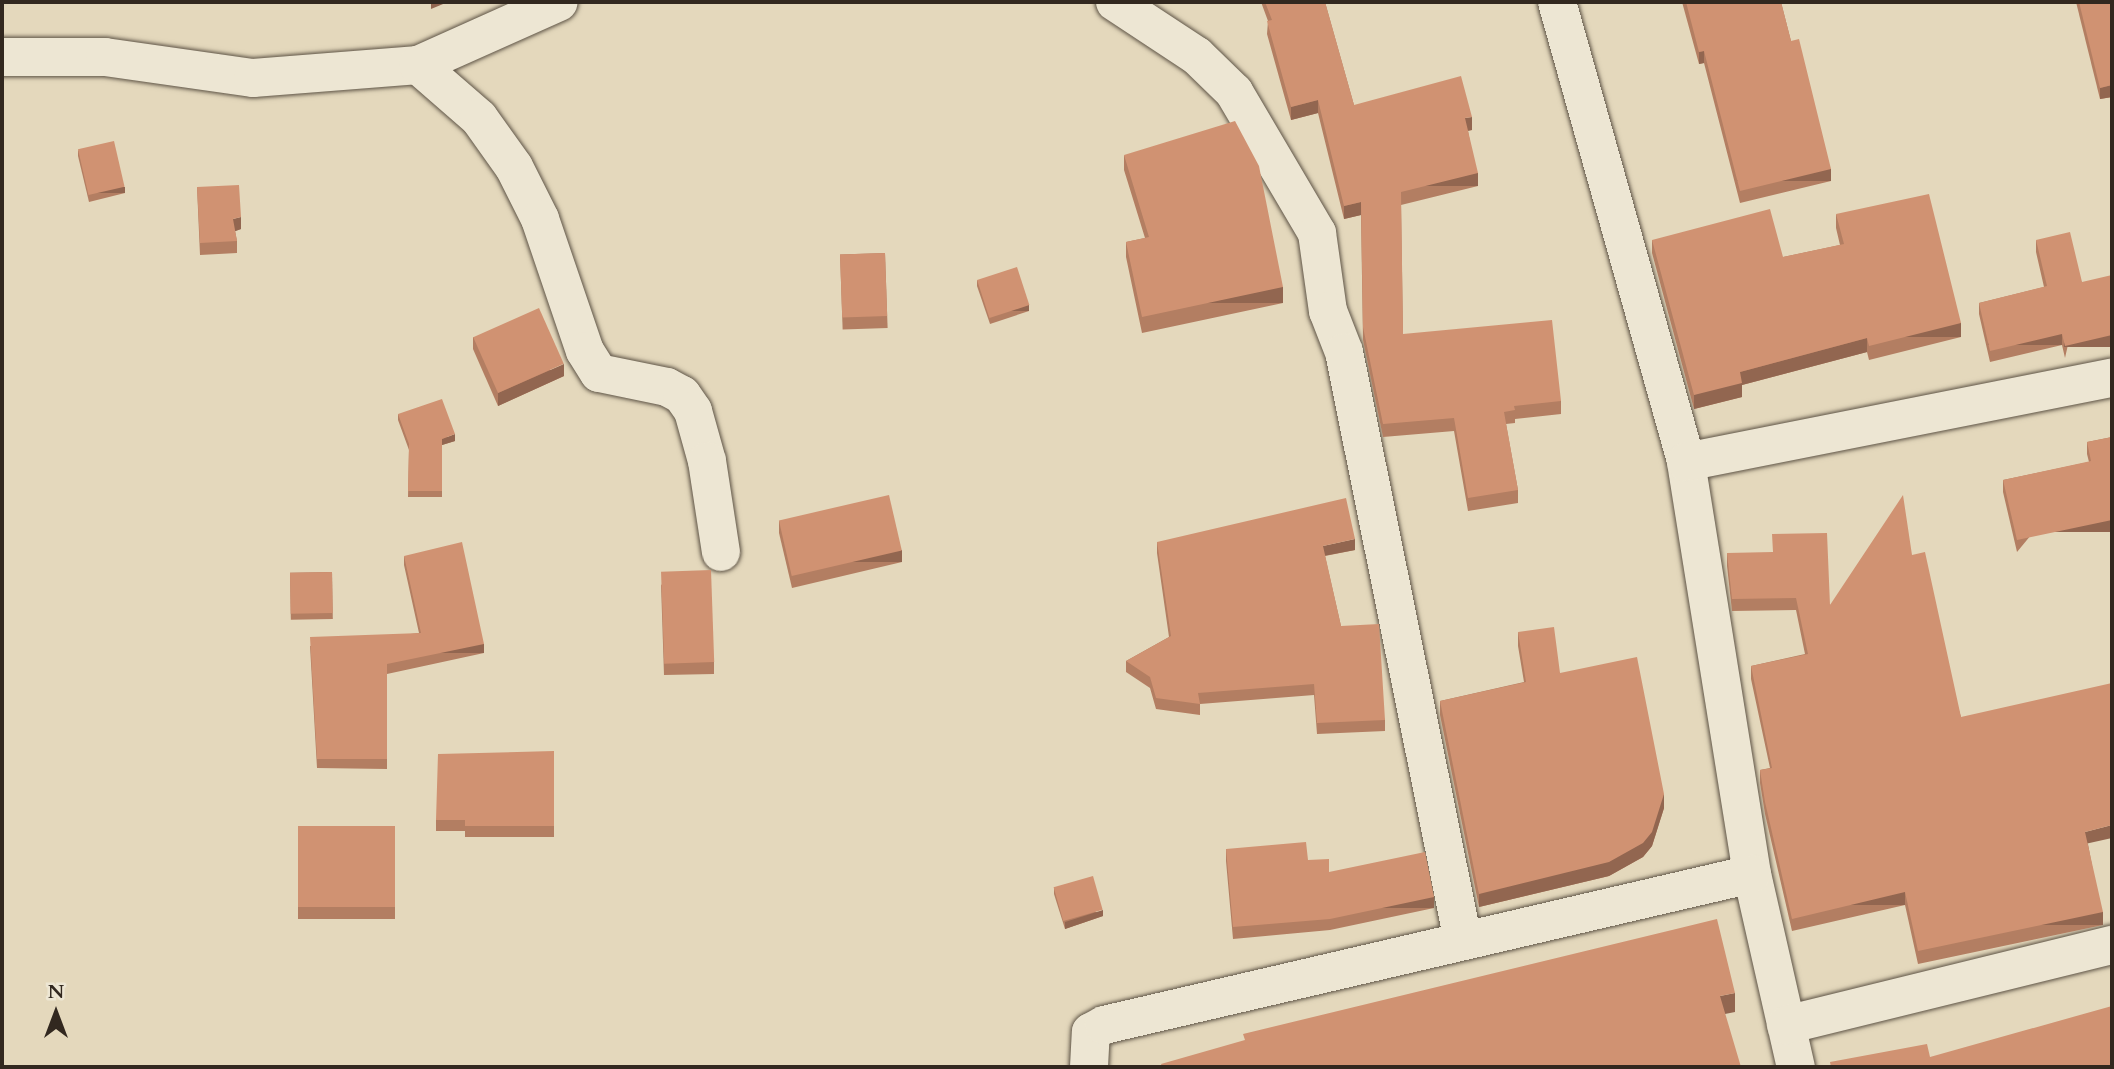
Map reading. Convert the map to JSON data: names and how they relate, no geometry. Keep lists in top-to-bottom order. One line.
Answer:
{"north":"top"}
